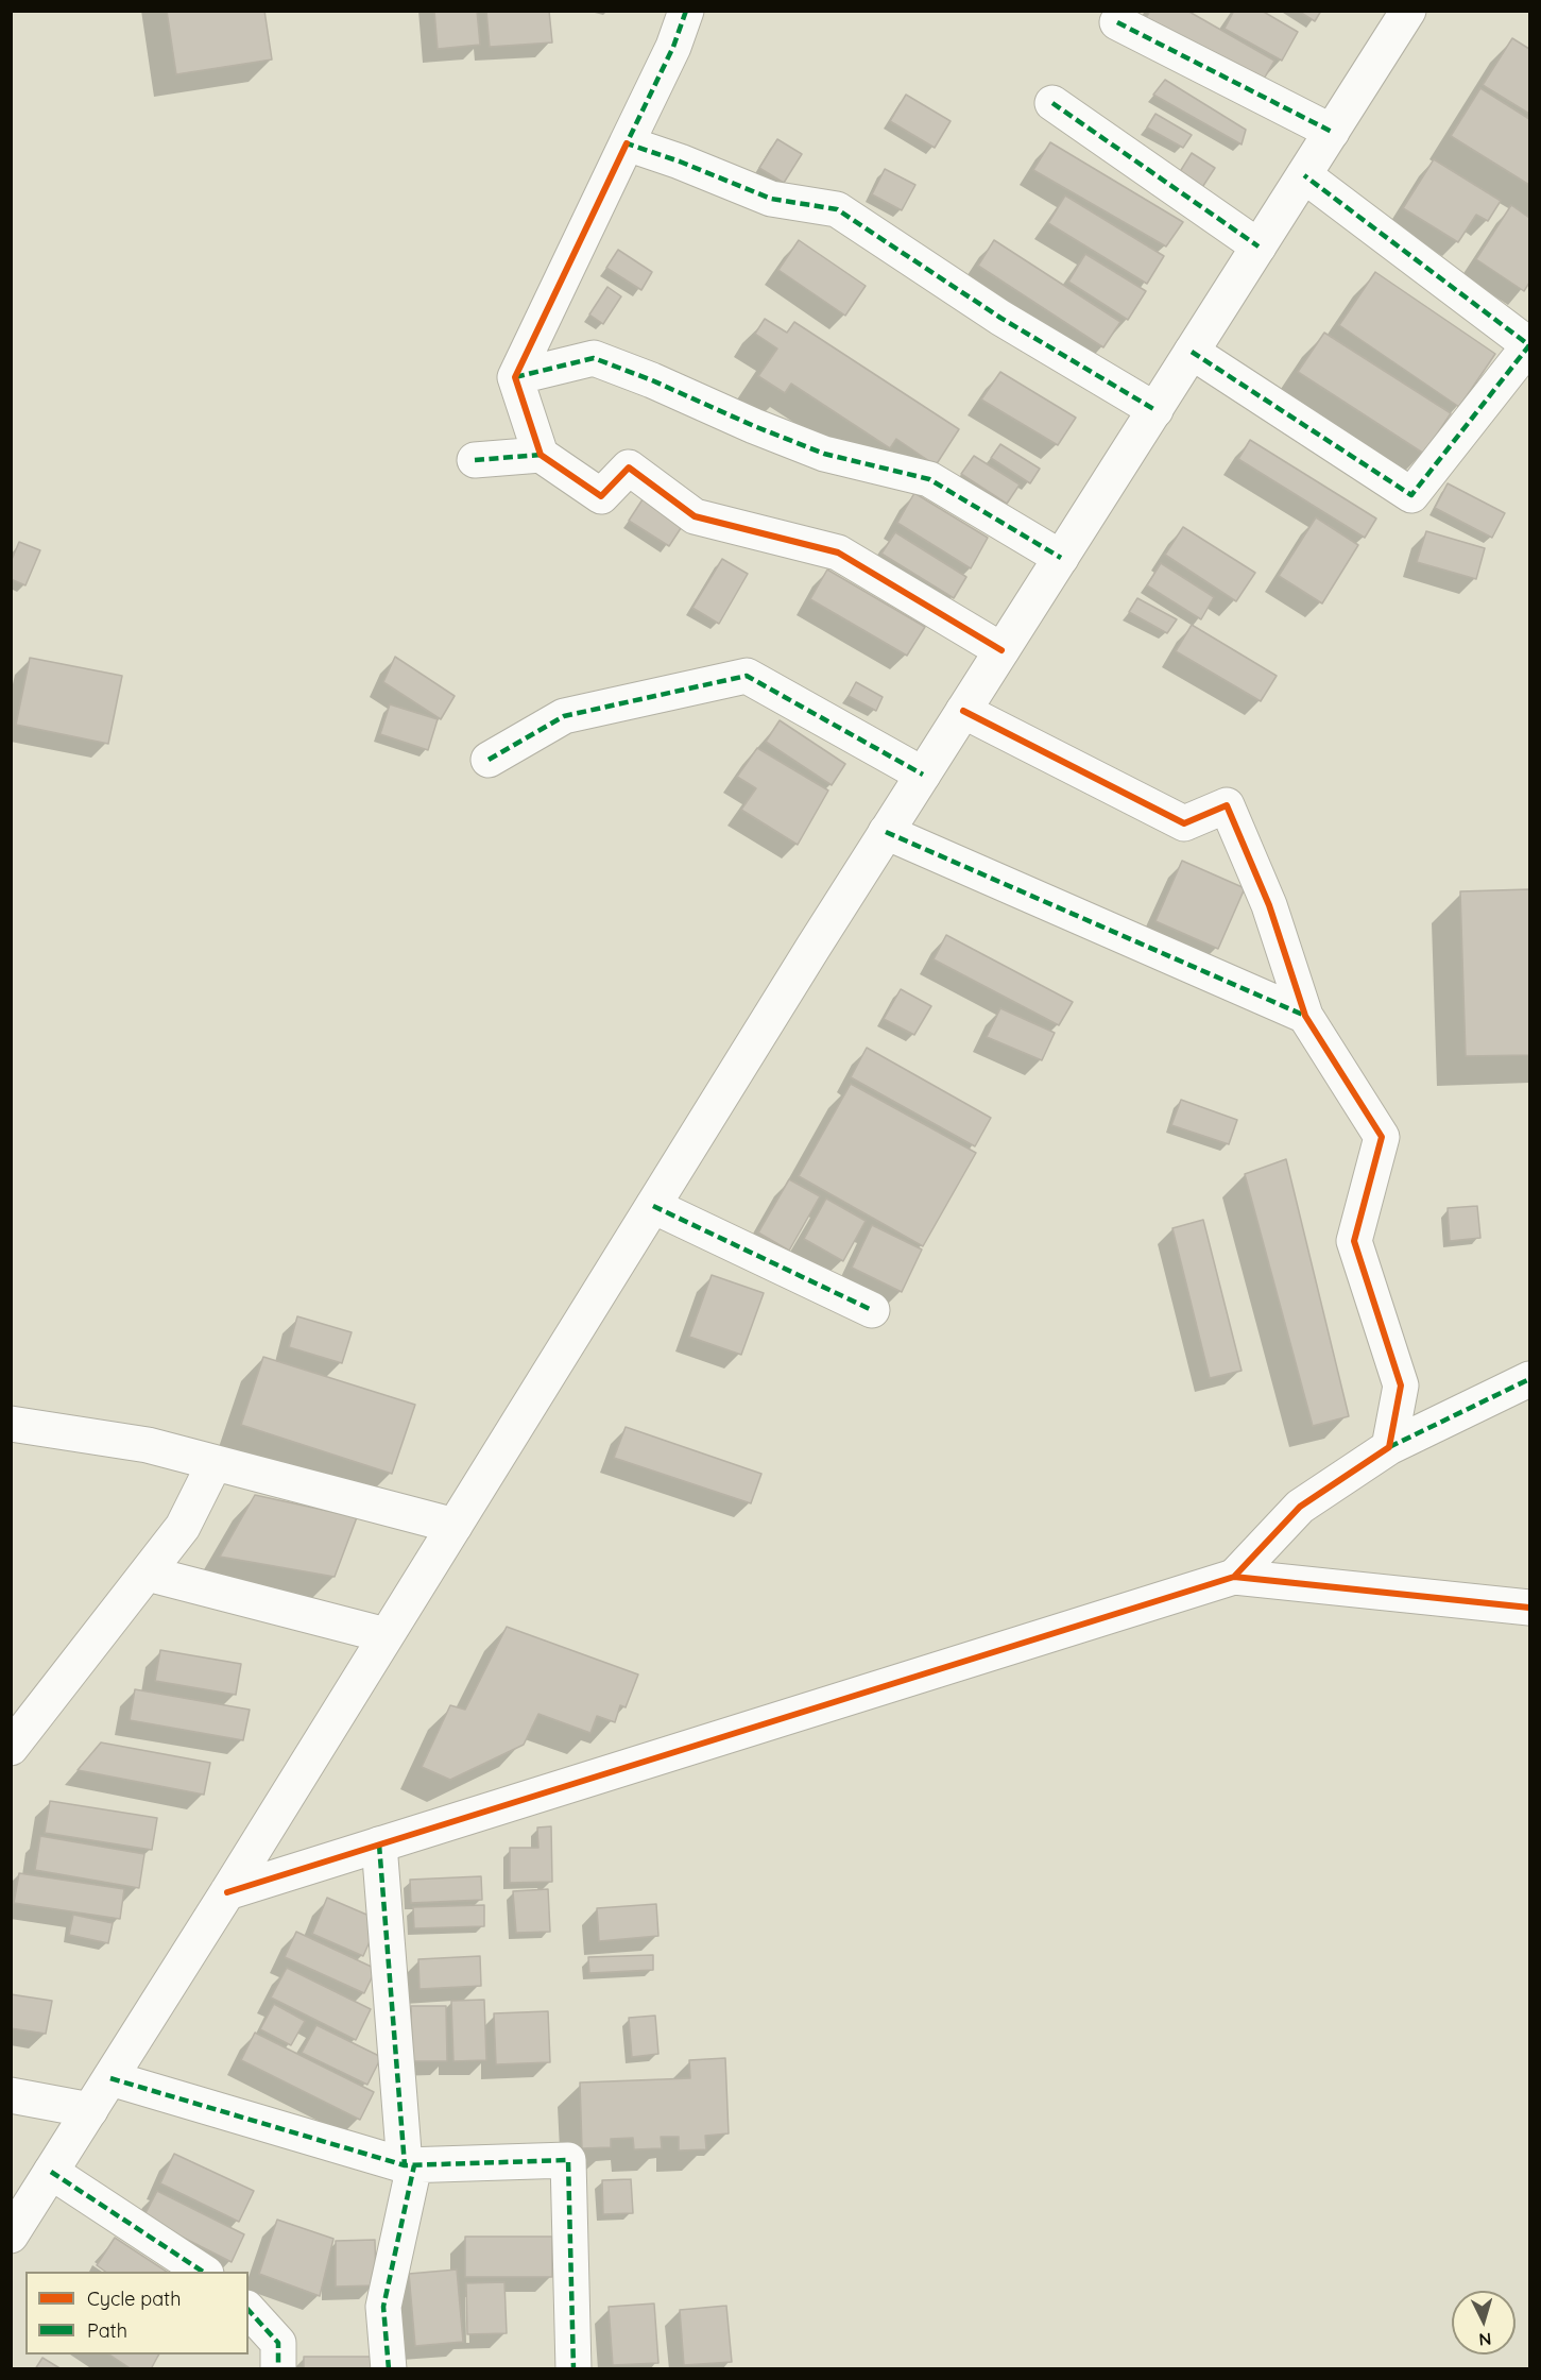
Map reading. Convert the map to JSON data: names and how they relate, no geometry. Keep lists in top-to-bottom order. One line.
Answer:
{"legend":["Cycle path","Path"],"north":"bottom"}
